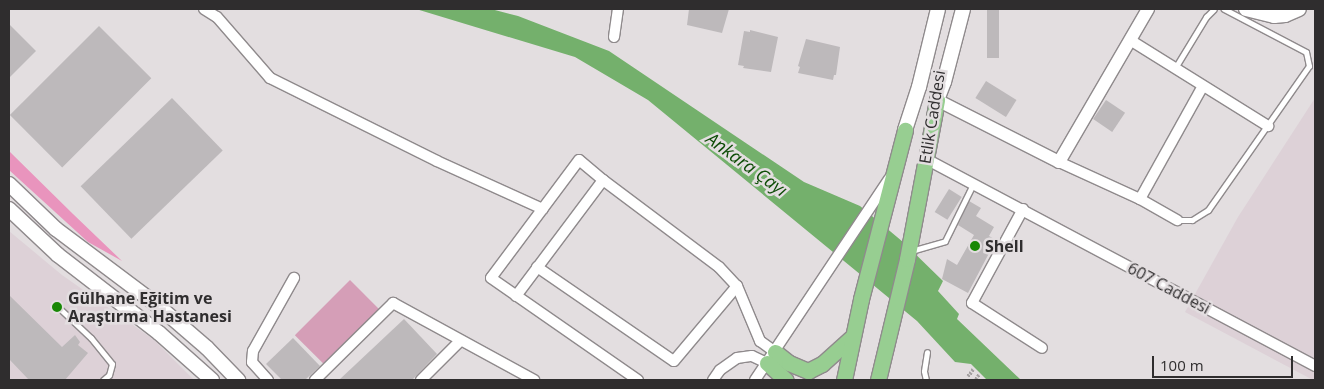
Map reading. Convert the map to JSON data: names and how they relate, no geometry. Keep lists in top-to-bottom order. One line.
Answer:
{"streets":{"main road":["Etlik Caddesi"],"street":["607 Caddesi"]},"crossings":[["Etlik Caddesi","607 Caddesi"]],"water":["Ankara Çayı"],"places":["Shell","Gülhane Eğitim ve Araştırma Hastanesi"],"scale_bar":"100 m"}
